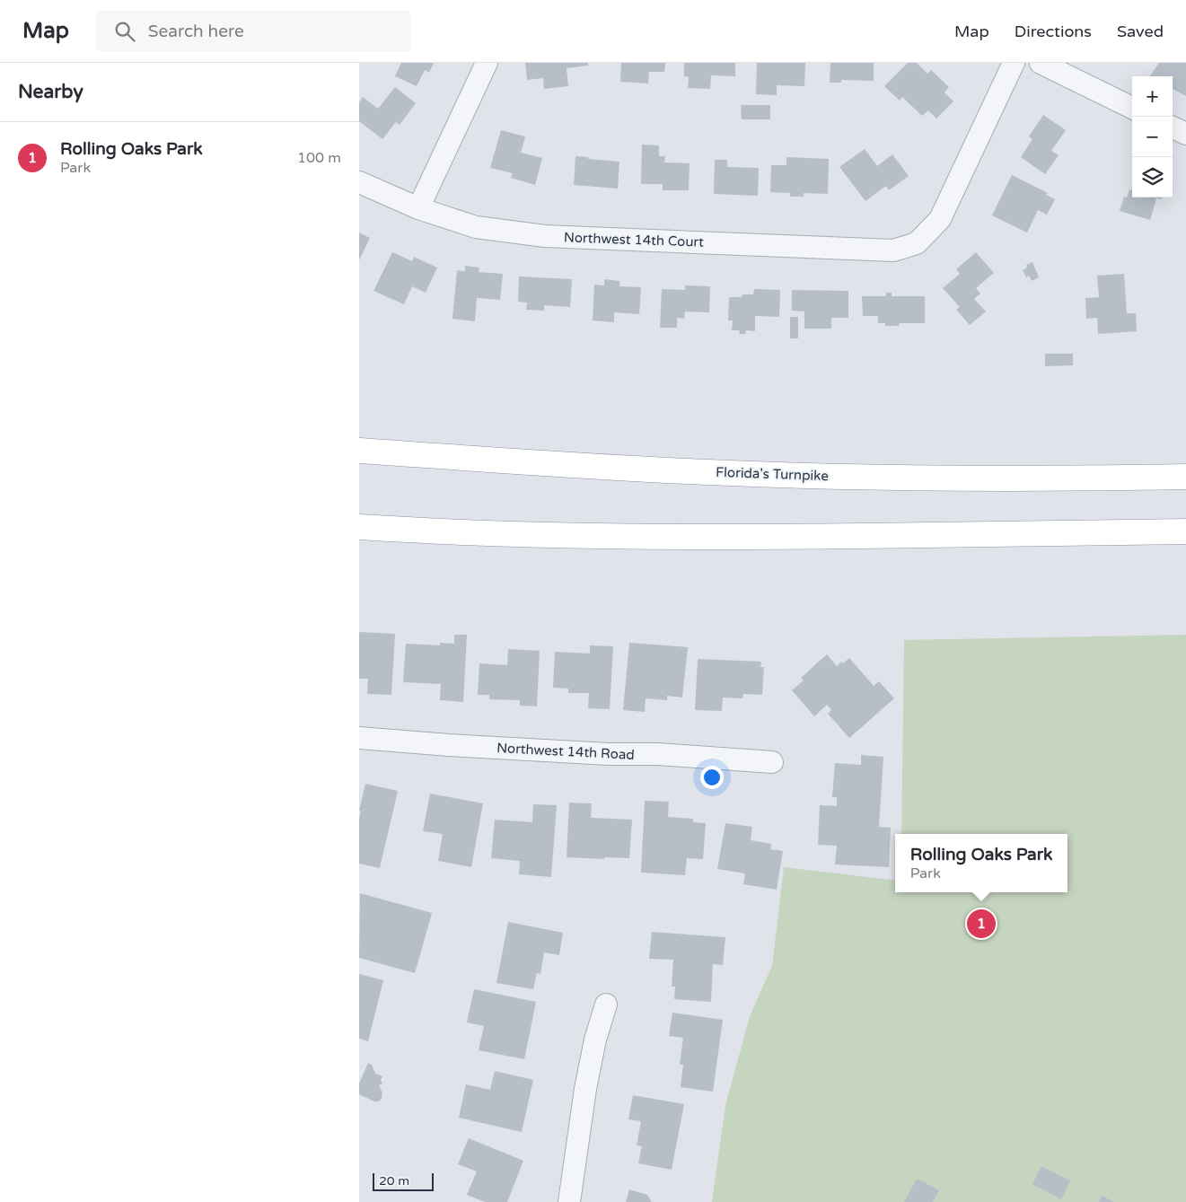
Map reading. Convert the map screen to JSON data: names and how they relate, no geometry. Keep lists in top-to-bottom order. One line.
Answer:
{"streets":{"highway":["Florida's Turnpike"],"street":["Northwest 14th Court","Northwest 14th Road"]},"scale_bar":"20 m","page":{"header":"Map","search":"Search here","nav":["Map","Directions","Saved"],"heading":"Nearby","map_buttons":["+","−"],"list":[{"mark":"1","name":"Rolling Oaks Park","note":"Park","value":"100 m"}],"popup":["Rolling Oaks Park","Park"],"pins":"1","scale":"20 m"}}
